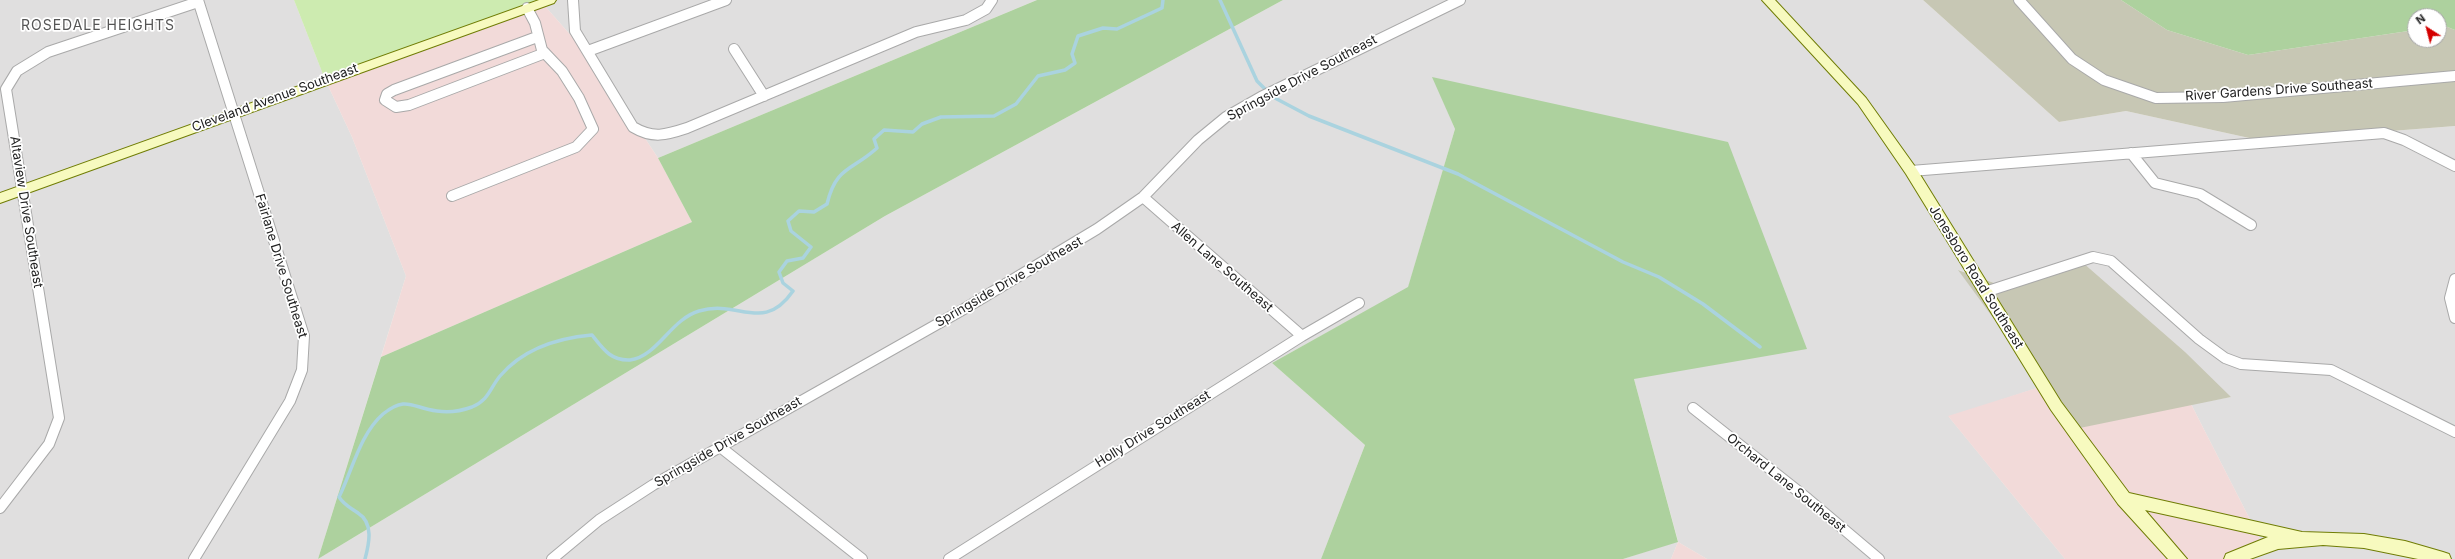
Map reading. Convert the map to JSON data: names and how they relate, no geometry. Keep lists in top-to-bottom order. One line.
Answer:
{"streets":{"main road":["Cleveland Avenue Southeast","Jonesboro Road Southeast"],"street":["Springside Drive Southeast","River Gardens Drive Southeast","Altaview Drive Southeast","Fairlane Drive Southeast","Allen Lane Southeast","Holly Drive Southeast","Orchard Lane Southeast"]},"crossings":[["Springside Drive Southeast","Allen Lane Southeast"],["Cleveland Avenue Southeast","Altaview Drive Southeast"],["Cleveland Avenue Southeast","Fairlane Drive Southeast"],["Altaview Drive Southeast","Fairlane Drive Southeast"],["Allen Lane Southeast","Holly Drive Southeast"]],"districts":["ROSEDALE HEIGHTS"],"north":"top left"}
